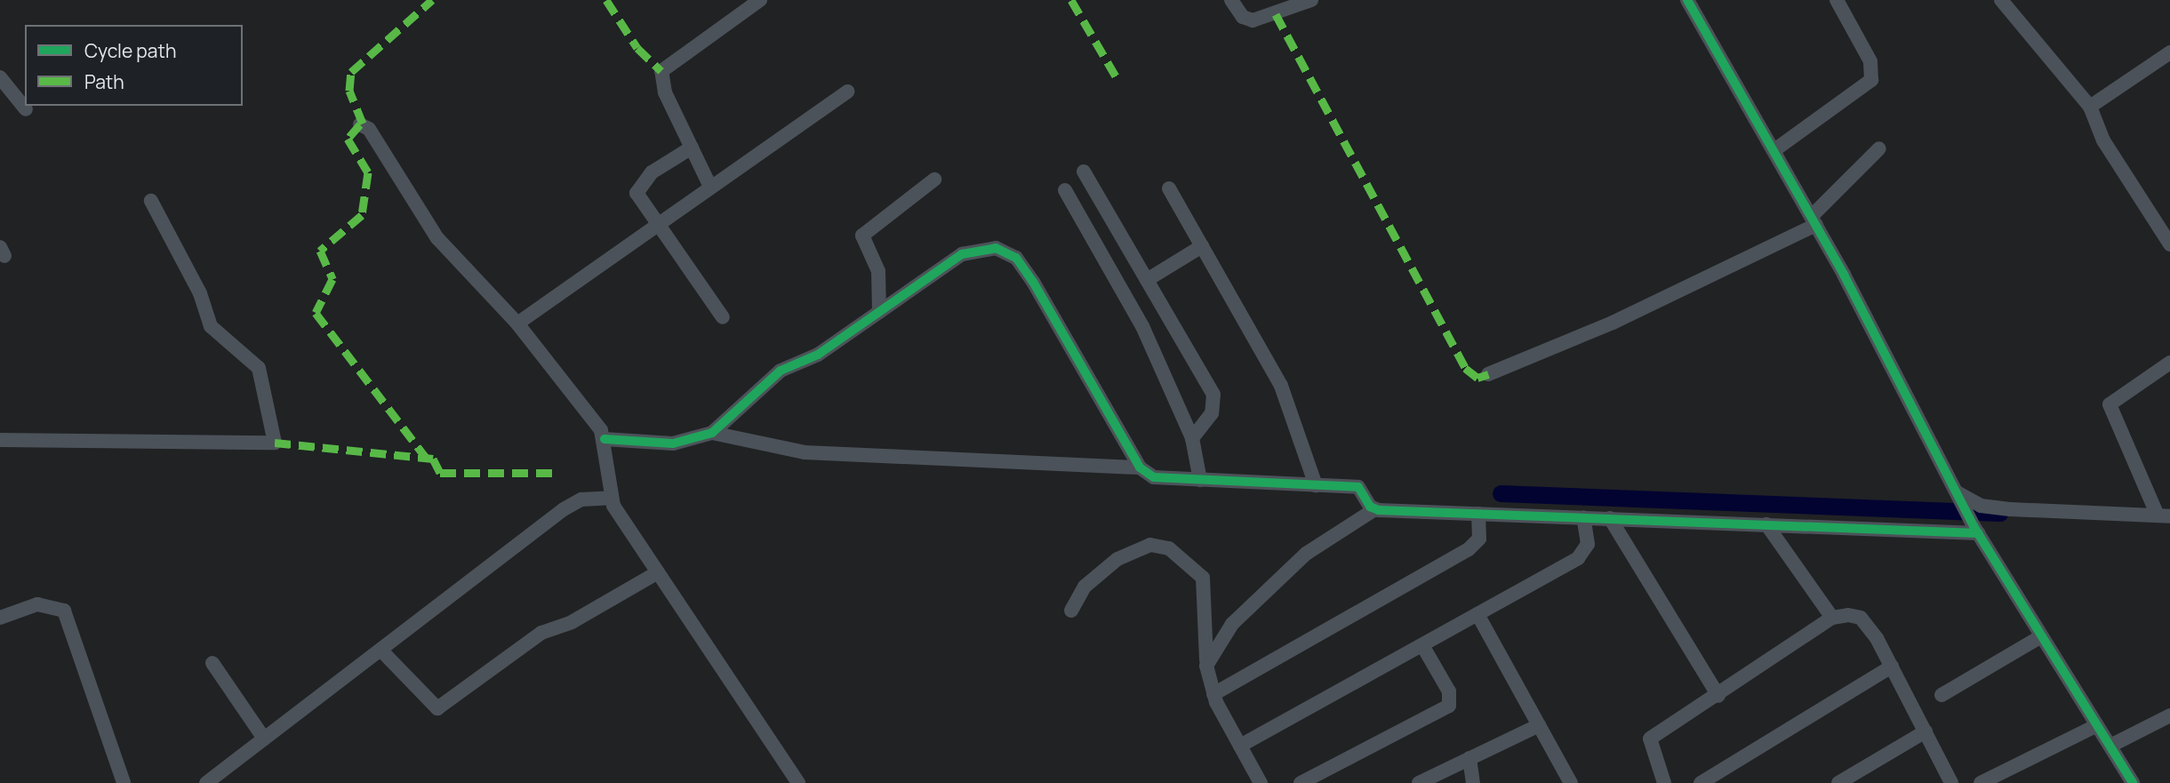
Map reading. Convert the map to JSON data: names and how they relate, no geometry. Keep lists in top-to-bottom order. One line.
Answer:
{"legend":["Cycle path","Path"]}
